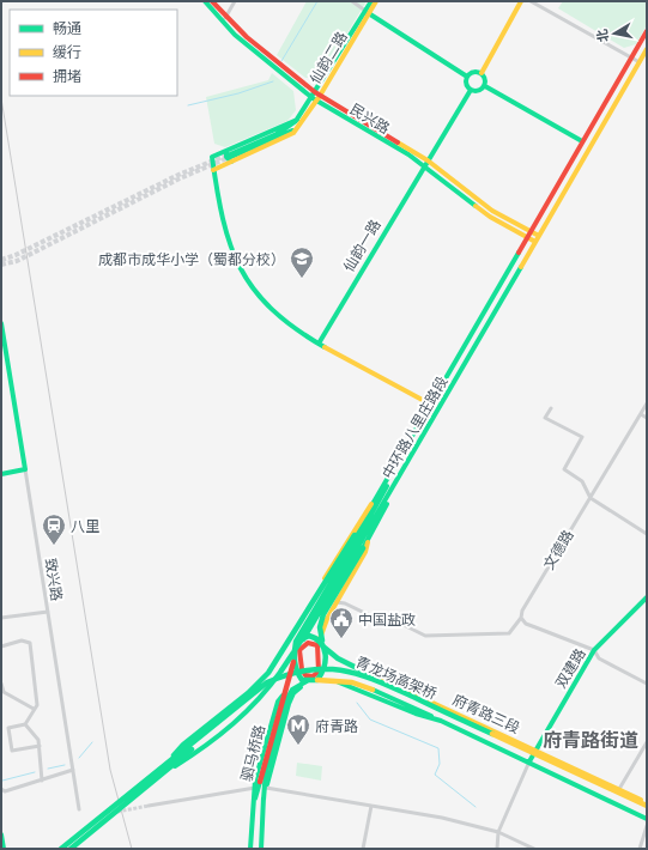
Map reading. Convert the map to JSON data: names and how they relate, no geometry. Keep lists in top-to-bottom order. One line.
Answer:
{"streets":{"main road":["仙韵二路","民兴路","仙韵一路","中环路八里庄路段","致兴路","双建路","青龙场高架桥","府青路三段","驷马桥路"],"street":["文德路"]},"crossings":[["仙韵二路","民兴路"],["民兴路","仙韵一路"],["民兴路","中环路八里庄路段"],["中环路八里庄路段","青龙场高架桥"],["双建路","府青路三段"],["青龙场高架桥","府青路三段"],["府青路三段","驷马桥路"]],"districts":["府青路街道"],"places":{"school or university":["成都市成华小学（蜀都分校）"],"station":["八里"],"public building":["中国盐政"],"metro station":["府青路"]},"legend":["畅通","缓行","拥堵"],"north":"left"}
